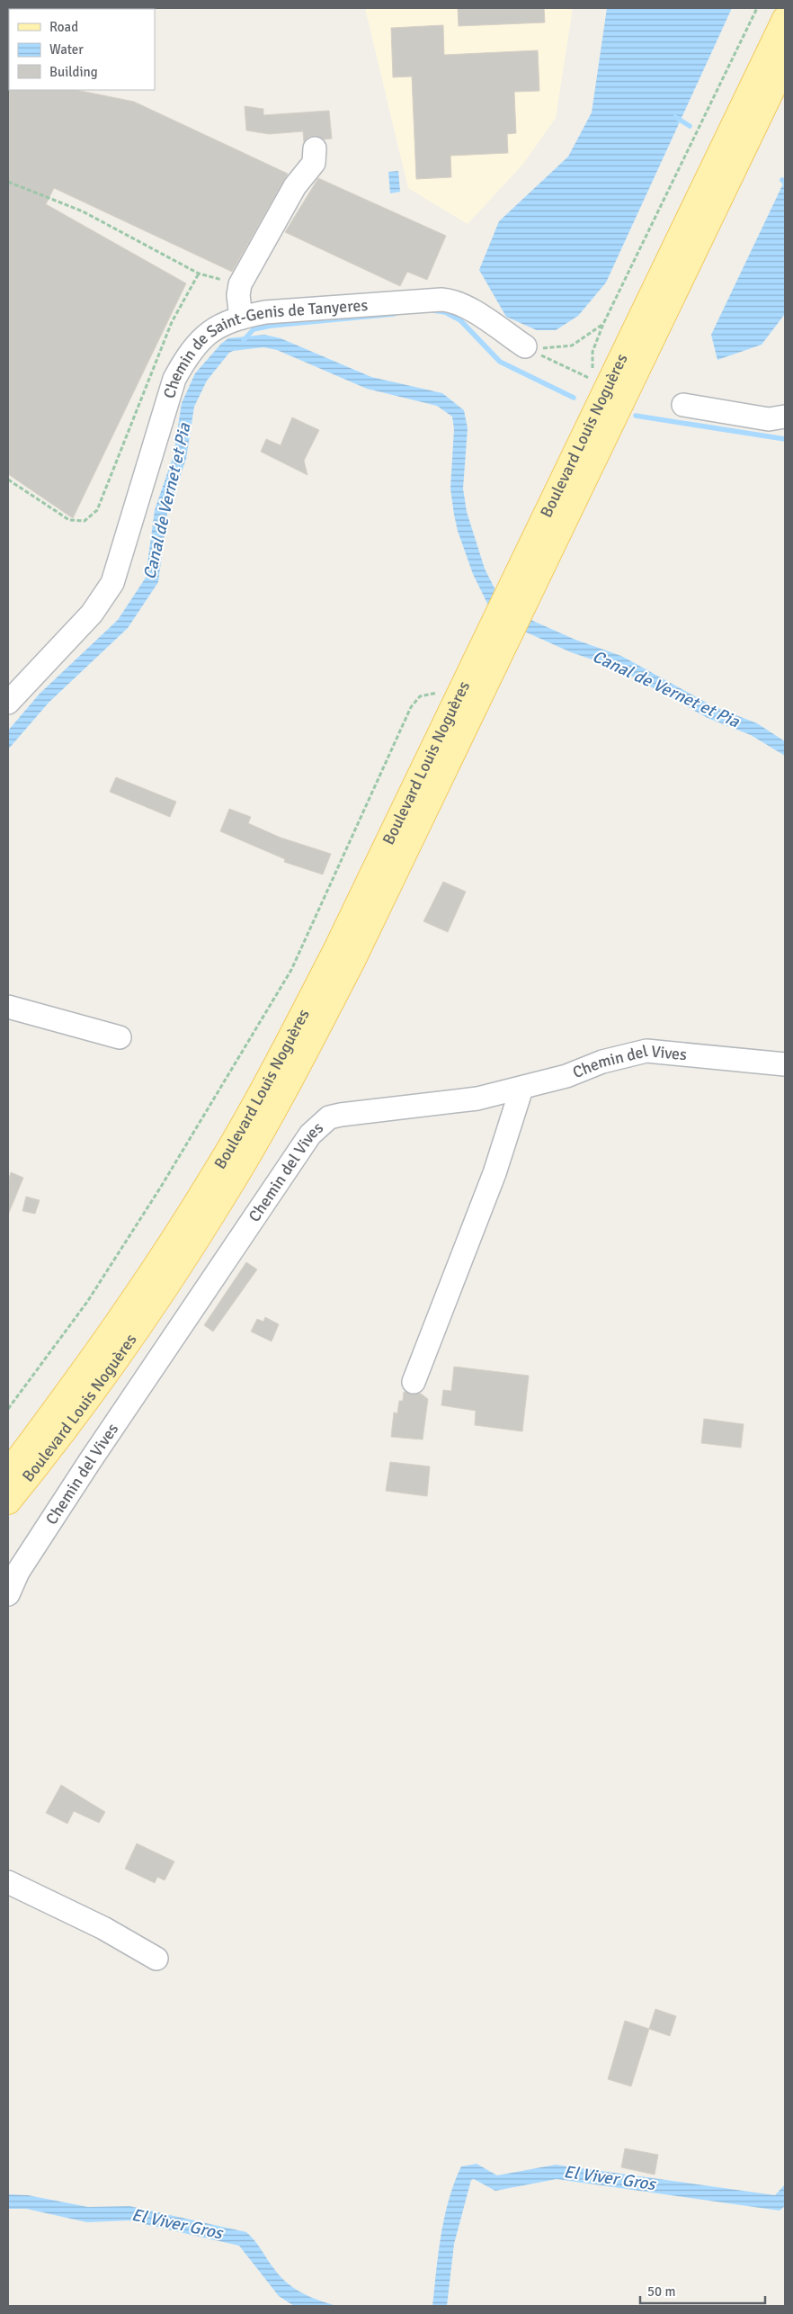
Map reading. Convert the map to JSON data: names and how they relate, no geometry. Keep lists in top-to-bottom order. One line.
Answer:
{"streets":{"main road":["Boulevard Louis Noguères"],"street":["Chemin de Saint-Genis de Tanyeres","Chemin del Vives"]},"water":["Canal de Vernet et Pia","El Viver Gros"],"legend":["Road","Water","Building"],"scale_bar":"50 m"}
